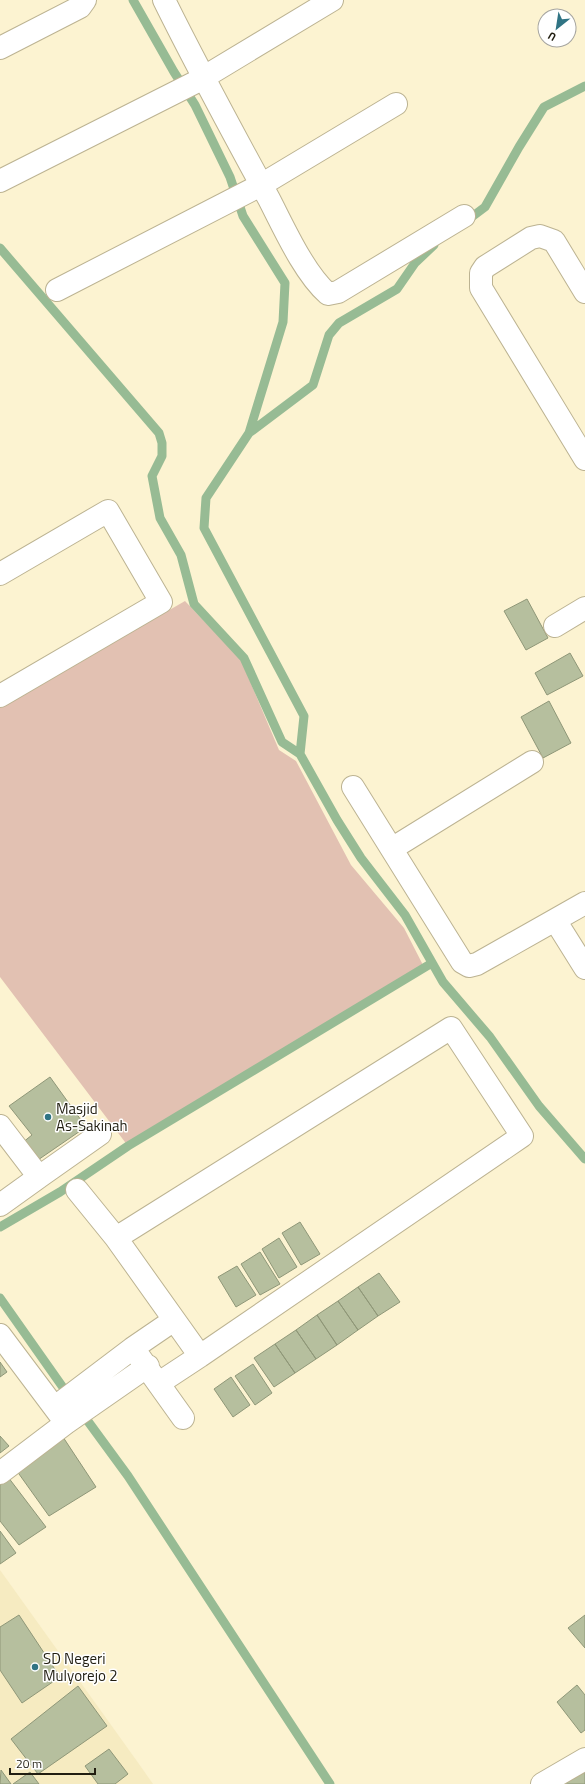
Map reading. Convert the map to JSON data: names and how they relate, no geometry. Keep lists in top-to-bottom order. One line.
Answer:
{"places":["Masjid As-Sakinah","SD Negeri Mulyorejo 2"],"scale_bar":"20 m","north":"bottom left"}
